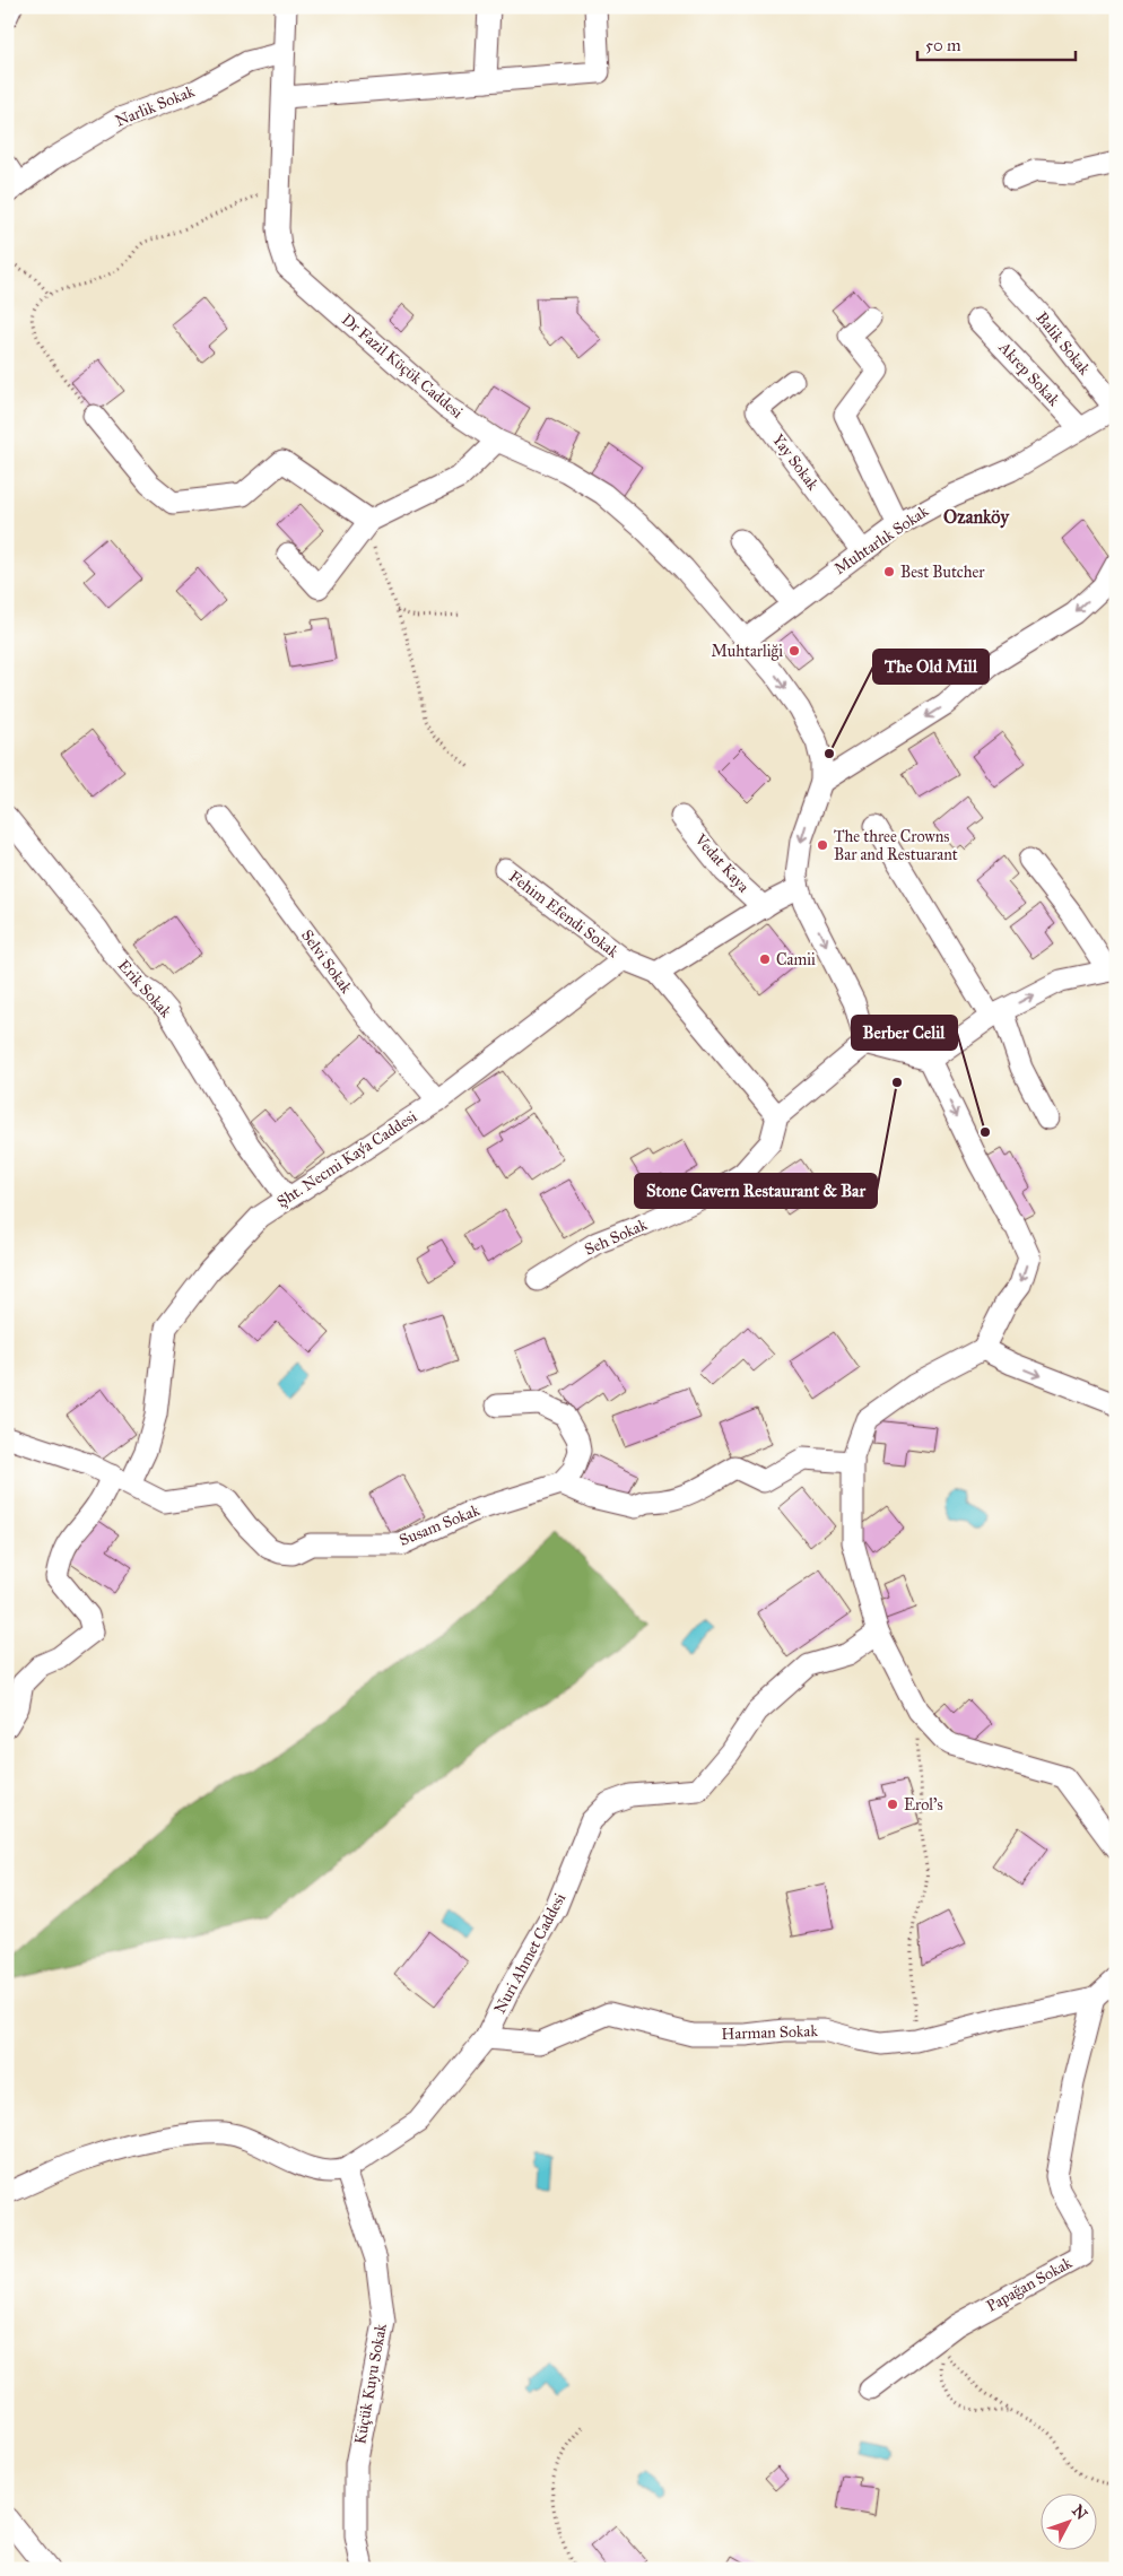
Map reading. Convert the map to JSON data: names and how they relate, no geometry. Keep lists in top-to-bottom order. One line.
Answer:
{"streets":{"street":["Narlik Sokak","Balik Sokak","Dr Fazil Kϋçϋk Caddesi","Akrep Sokak","Yay Sokak","Muhtarlık Sokak","Vedat Kaya","Fehim Efendi Sokak","Selvi Sokak","Erik Sokak","Şht. Necmi Kaýa Caddesi","Seh Sokak","Susam Sokak","Nuri Ahmet Caddesi","Harman Sokak","Papağan Sokak","Küçük Kuyu Sokak"]},"crossings":[["Narlik Sokak","Dr Fazil Kϋçϋk Caddesi"],["Balik Sokak","Muhtarlık Sokak"],["Dr Fazil Kϋçϋk Caddesi","Muhtarlık Sokak"],["Akrep Sokak","Muhtarlık Sokak"],["Yay Sokak","Muhtarlık Sokak"],["Fehim Efendi Sokak","Şht. Necmi Kaýa Caddesi"],["Selvi Sokak","Şht. Necmi Kaýa Caddesi"],["Erik Sokak","Şht. Necmi Kaýa Caddesi"],["Şht. Necmi Kaýa Caddesi","Susam Sokak"],["Nuri Ahmet Caddesi","Harman Sokak"],["Nuri Ahmet Caddesi","Küçük Kuyu Sokak"],["Harman Sokak","Papağan Sokak"]],"districts":["Ozanköy"],"places":["Best Butcher","Muhtarliği","The Old Mill","The three Crowns Bar and Restuarant","Camii","Stone Cavern Restaurant & Bar","Berber Celil","Erol's"],"scale_bar":"50 m","north":"top right"}
